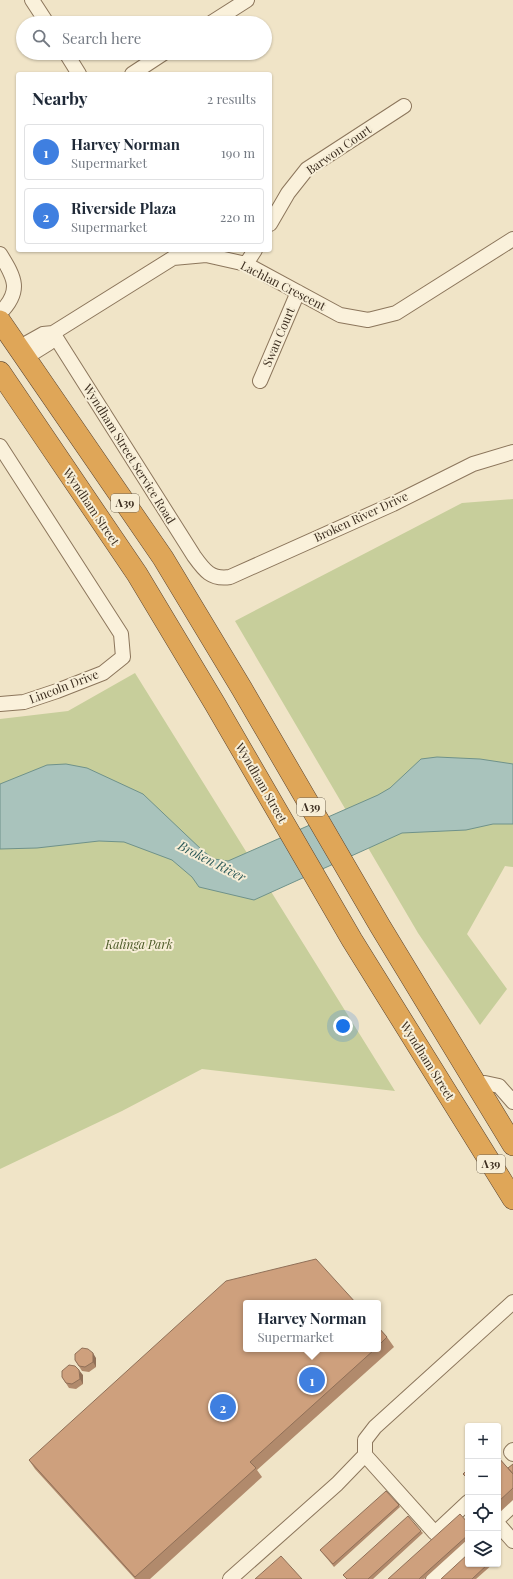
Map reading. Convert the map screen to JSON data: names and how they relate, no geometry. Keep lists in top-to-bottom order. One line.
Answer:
{"streets":{"highway":["A39","Wyndham Street"],"street":["Barwon Court","Lachlan Crescent","Swan Court","Wyndham Street Service Road","Broken River Drive","Lincoln Drive"]},"crossings":[["Lachlan Crescent","Swan Court"],["Lachlan Crescent","Wyndham Street Service Road"],["Lachlan Crescent","A39"],["Wyndham Street Service Road","Broken River Drive"]],"water":["Broken River"],"parks":["Kalinga Park"],"page":{"search":"Search here","heading":["Nearby","2 results"],"list":[{"mark":"1","name":"Harvey Norman","note":"Supermarket","value":"190 m"},{"mark":"2","name":"Riverside Plaza","note":"Supermarket","value":"220 m"}],"popup":["Harvey Norman","Supermarket"],"pins":["1","2"],"map_buttons":["+","−"]}}
